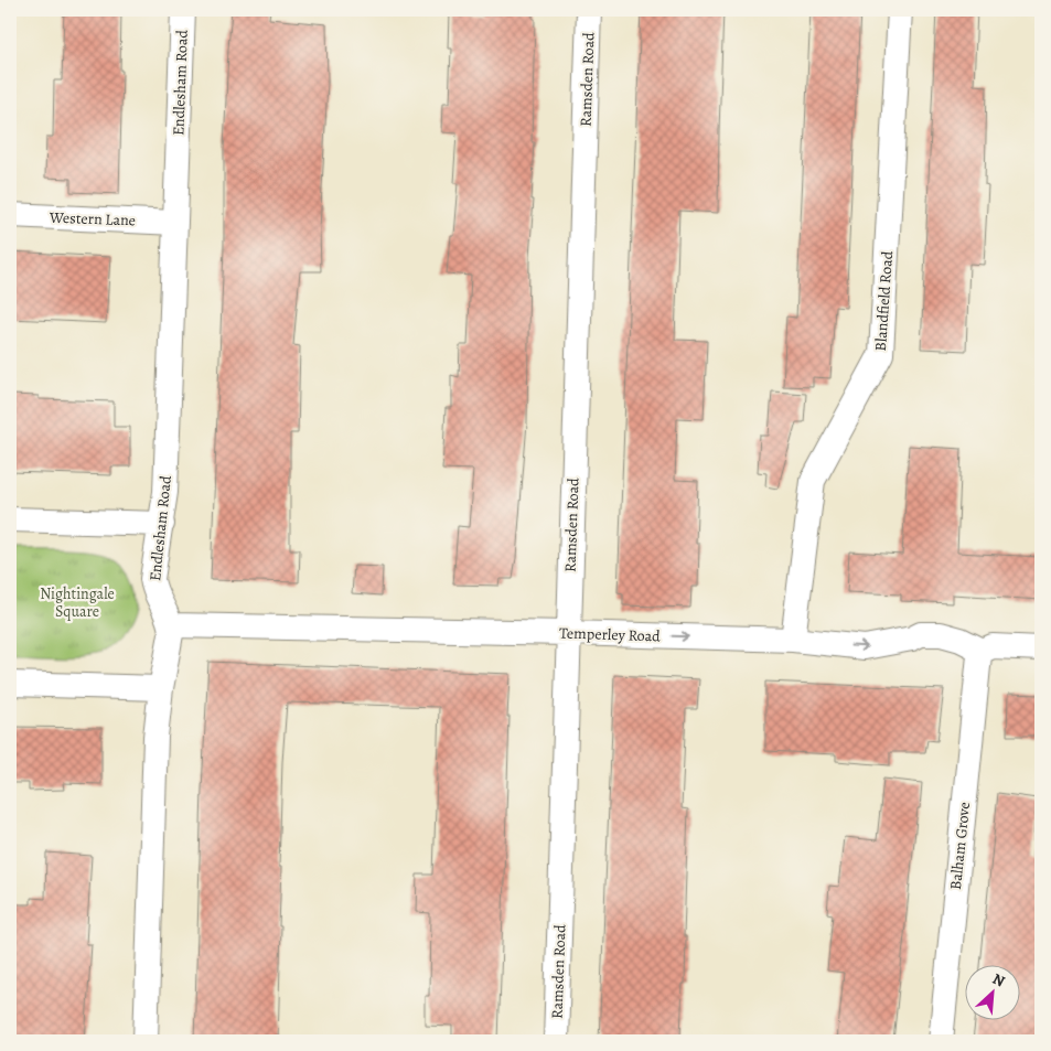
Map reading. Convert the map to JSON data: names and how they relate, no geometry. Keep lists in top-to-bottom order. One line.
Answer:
{"streets":{"street":["Ramsden Road","Endlesham Road","Western Lane","Blandfield Road","Temperley Road","Balham Grove"]},"crossings":[["Ramsden Road","Temperley Road"],["Endlesham Road","Western Lane"],["Endlesham Road","Temperley Road"],["Blandfield Road","Temperley Road"],["Temperley Road","Balham Grove"]],"one_way":["Temperley Road"],"parks":["Nightingale Square"],"north":"top right"}
